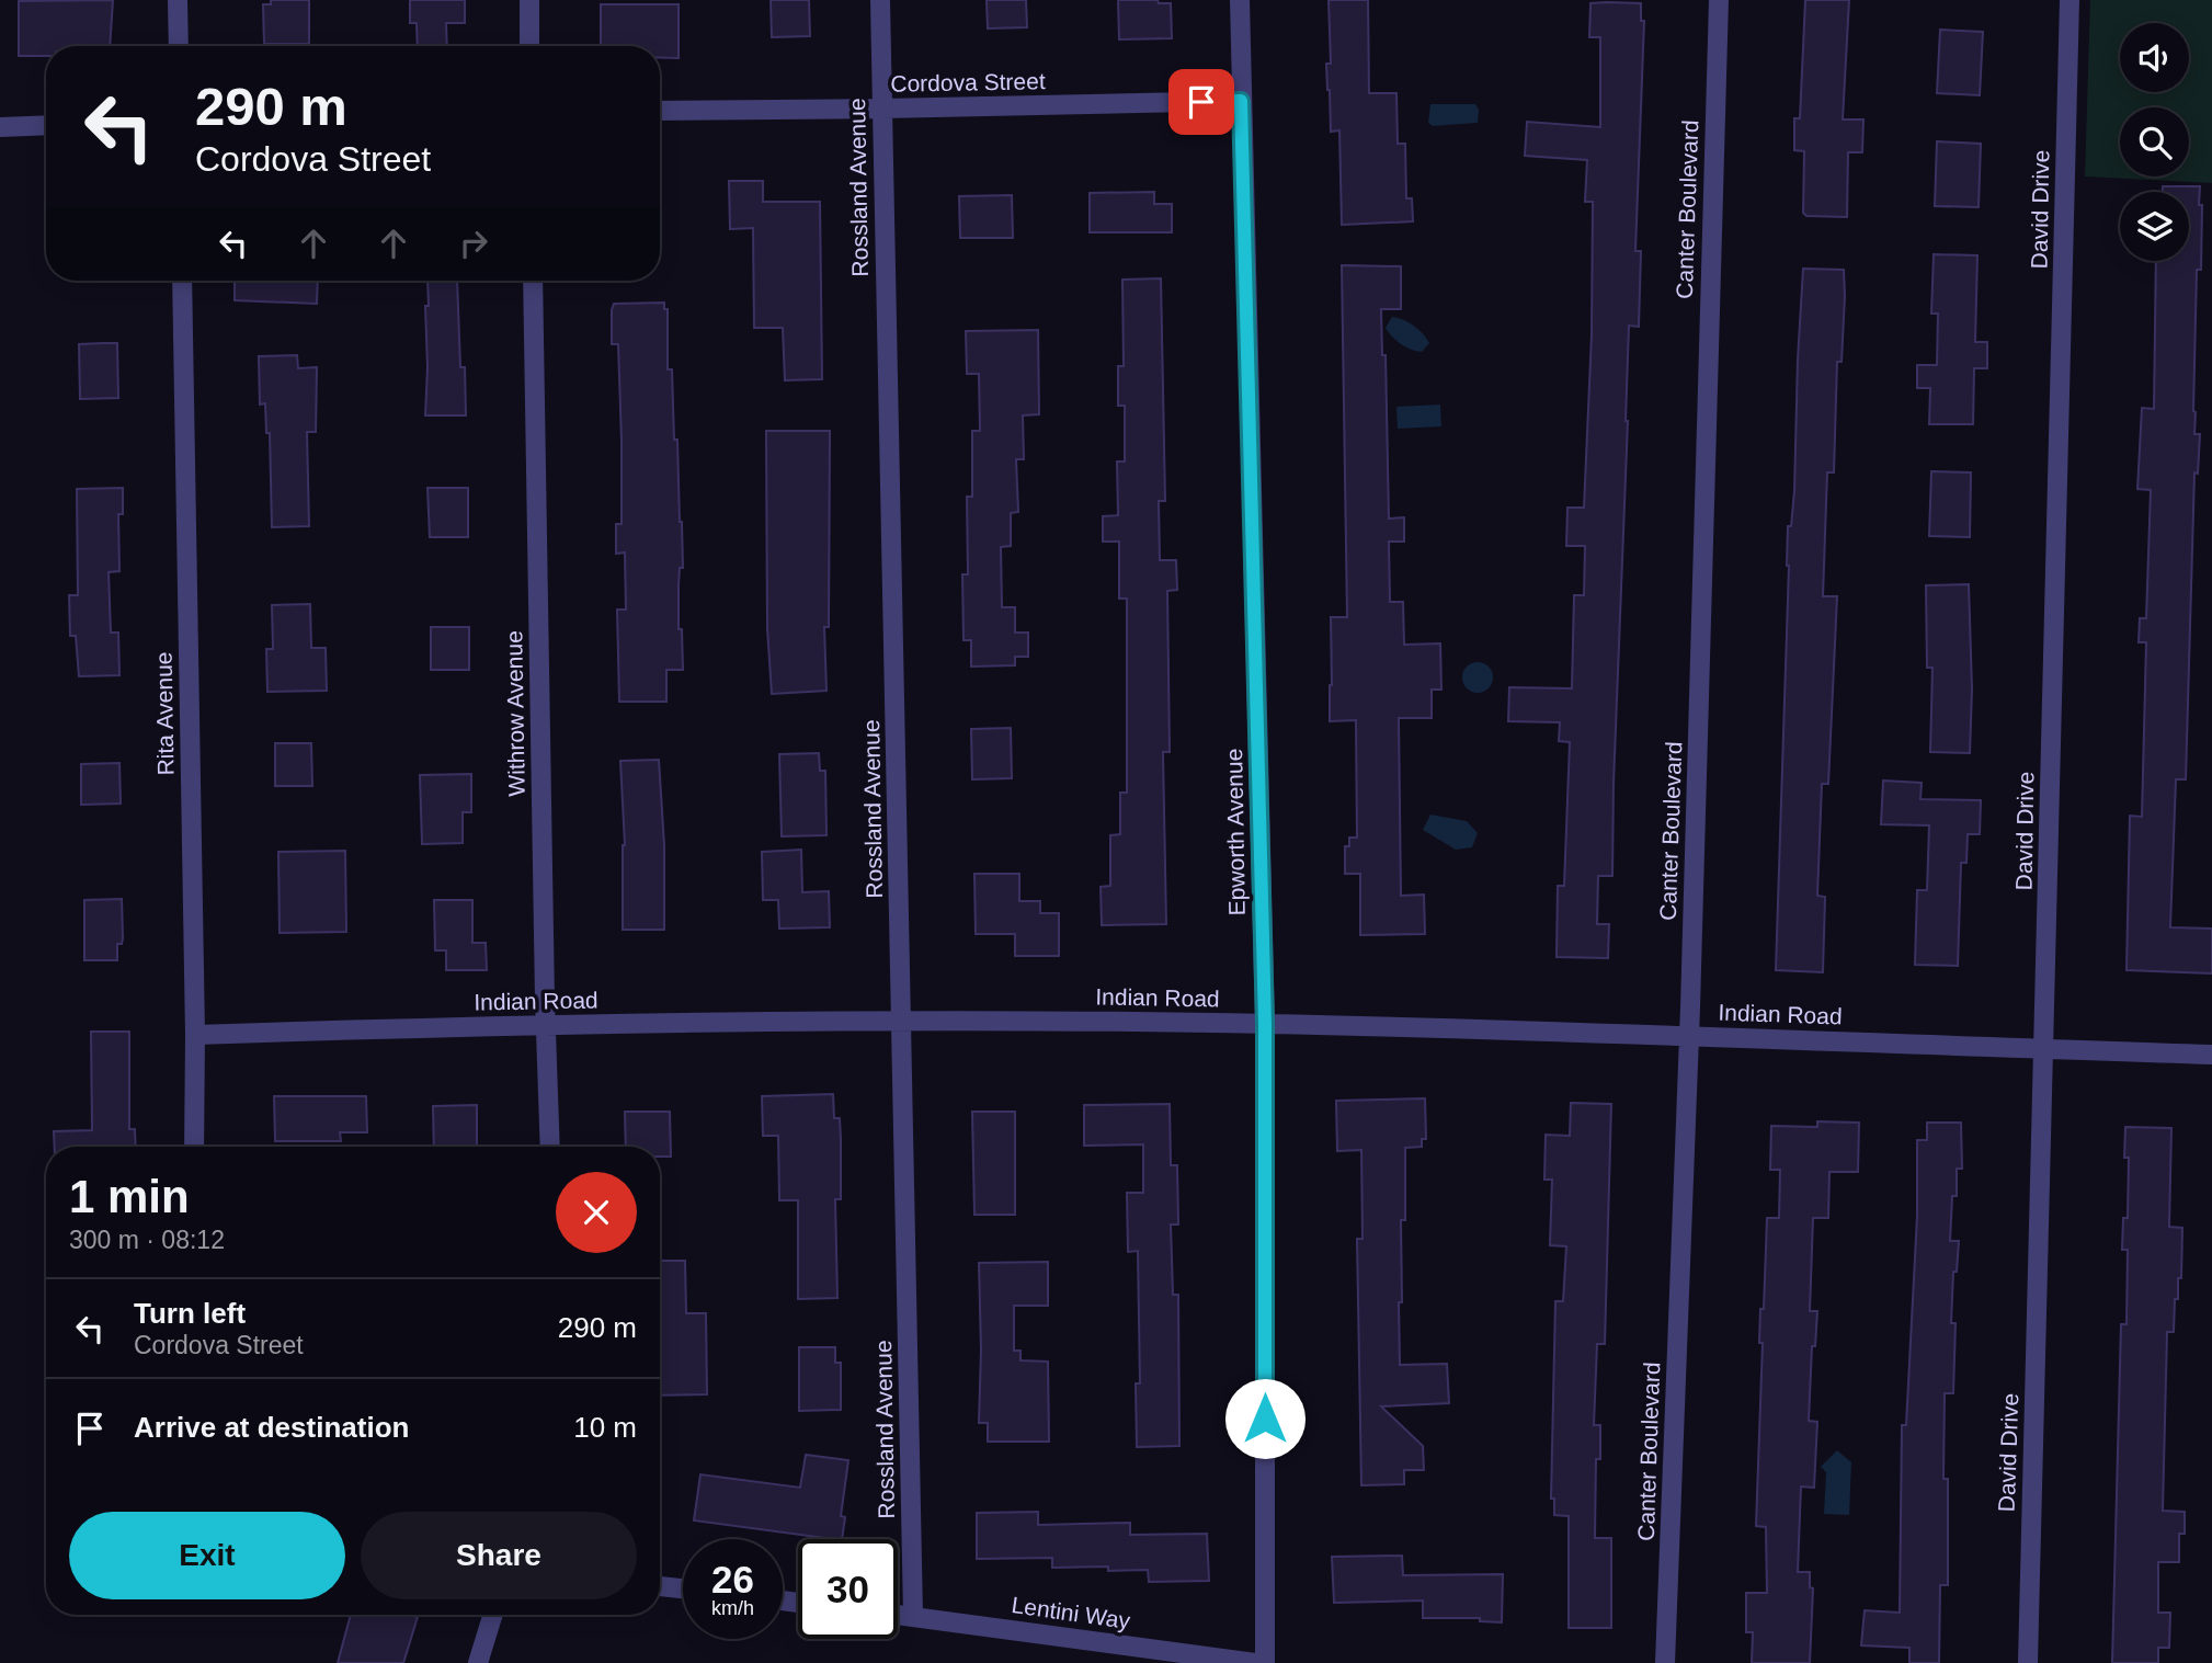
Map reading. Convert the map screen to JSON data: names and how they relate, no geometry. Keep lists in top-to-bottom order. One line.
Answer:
{"streets":{"street":["Cordova Street","Rossland Avenue","Canter Boulevard","David Drive","Rita Avenue","Withrow Avenue","Epworth Avenue","Indian Road","Lentini Way"]},"crossings":[["Cordova Street","Rossland Avenue"],["Cordova Street","Epworth Avenue"],["Rossland Avenue","Indian Road"],["Rossland Avenue","Lentini Way"],["Canter Boulevard","Indian Road"],["David Drive","Indian Road"],["Rita Avenue","Indian Road"],["Withrow Avenue","Indian Road"],["Epworth Avenue","Indian Road"]],"page":{"turn":["290 m","Cordova Street"],"heading":["1 min","300 m · 08:12"],"list":[{"name":"Turn left","note":"Cordova Street","value":"290 m"},{"name":"Arrive at destination","value":"10 m"}],"buttons":["Exit","Share"],"speed":"26 km/h","limit":"30"}}
